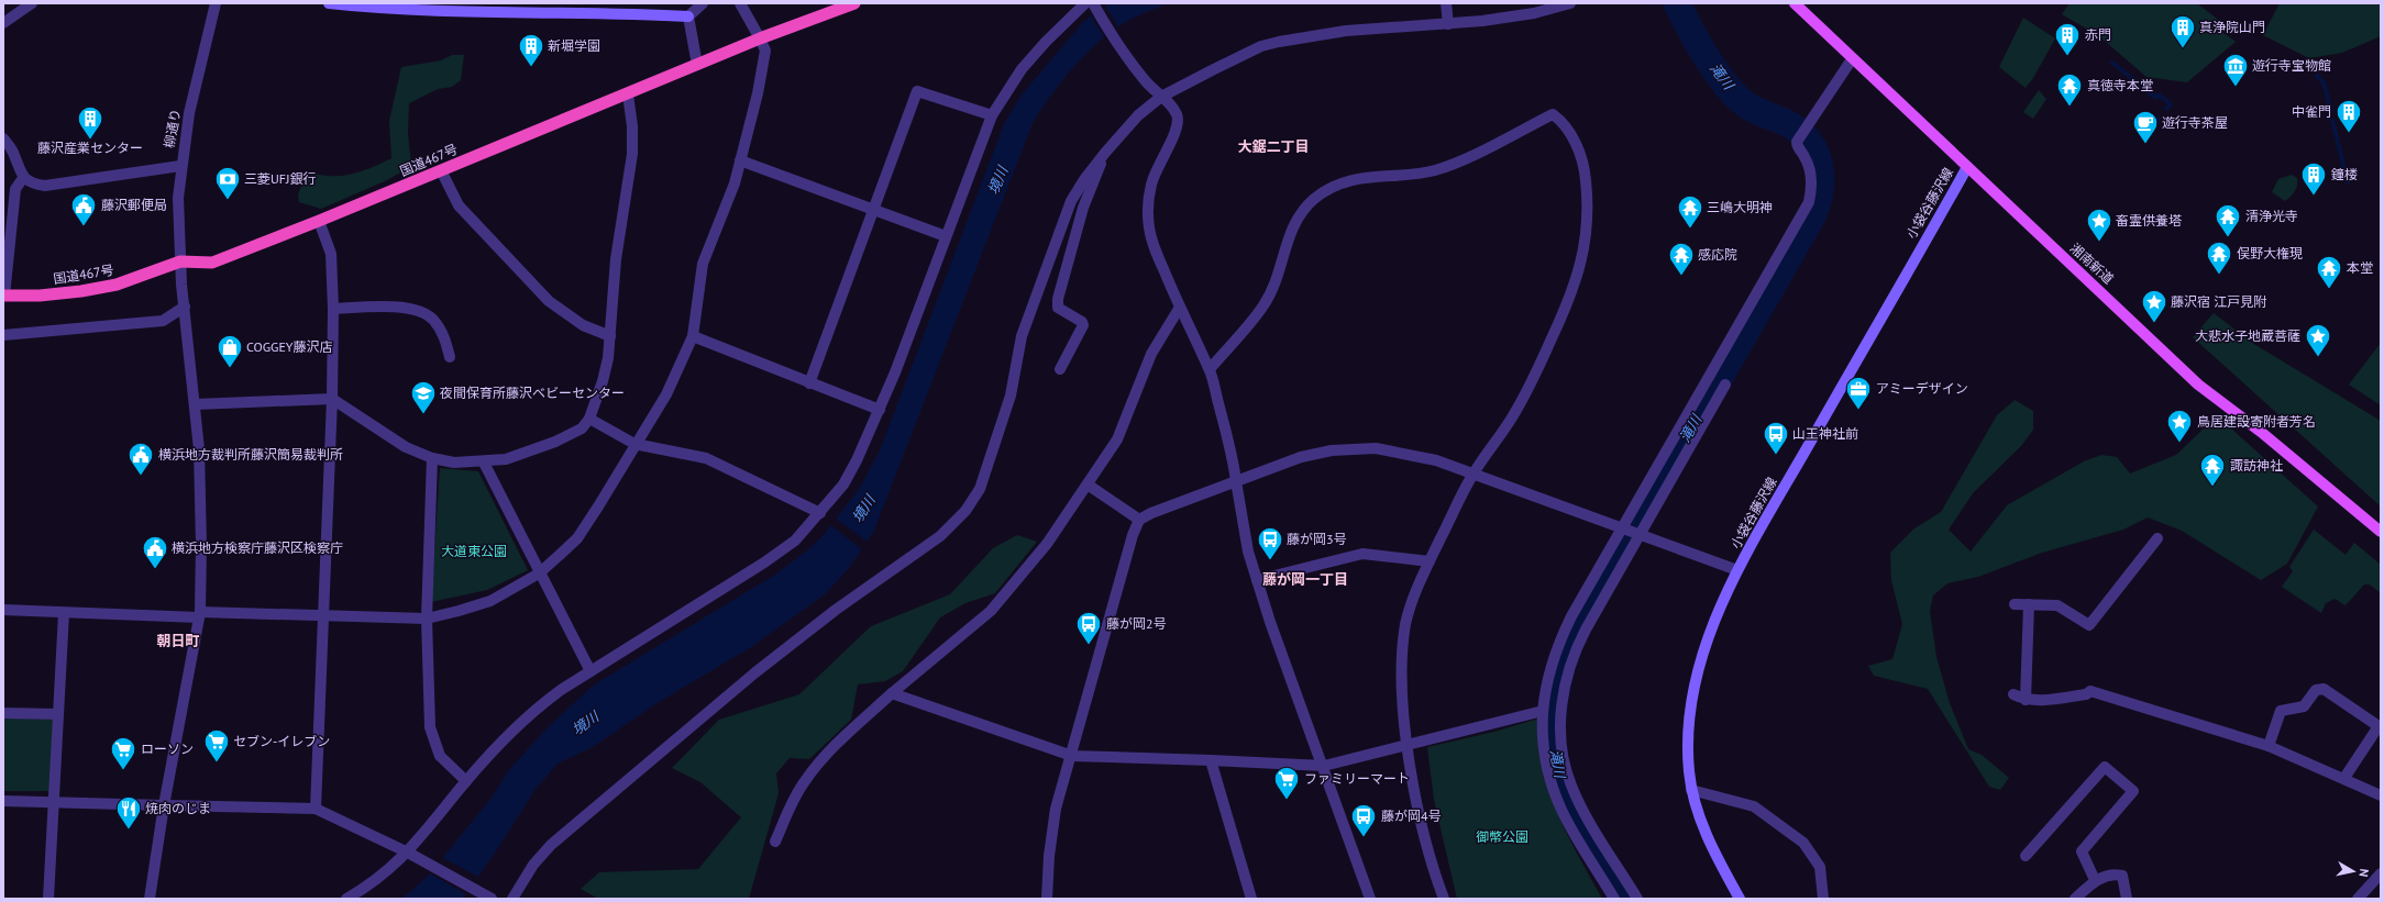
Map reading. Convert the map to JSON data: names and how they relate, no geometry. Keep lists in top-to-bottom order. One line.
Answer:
{"streets":{"highway":["国道467号"],"main road":["小袋谷藤沢線","湘南新道"],"street":["柳通り"]},"crossings":[["柳通り","国道467号"],["小袋谷藤沢線","湘南新道"]],"districts":["大鋸二丁目","藤が岡一丁目","朝日町"],"water":["滝川","境川"],"parks":["大道東公園","御幣公園"],"places":{"building":["真浄院山門","赤門","新堀学園","中雀門","藤沢産業センター","鐘楼"],"museum":["遊行寺宝物館"],"temple":["真徳寺本堂","三嶋大明神","清浄光寺","俣野大権現","感応院","本堂","諏訪神社"],"cafe":["遊行寺茶屋"],"bank":["三菱UFJ銀行"],"public building":["藤沢郵便局","横浜地方裁判所藤沢簡易裁判所","横浜地方検察庁藤沢区検察庁"],"place":["畜霊供養塔","藤沢宿 江戸見附","大悲水子地蔵菩薩","鳥居建設寄附者芳名"],"shop":["COGGEY藤沢店"],"office":["アミーデザイン"],"school or university":["夜間保育所藤沢ベビーセンター"],"bus stop":["山王神社前","藤が岡3号","藤が岡2号","藤が岡4号"],"supermarket":["セブン-イレブン","ローソン","ファミリーマート"],"restaurant":["焼肉のじま"]},"north":"right"}
